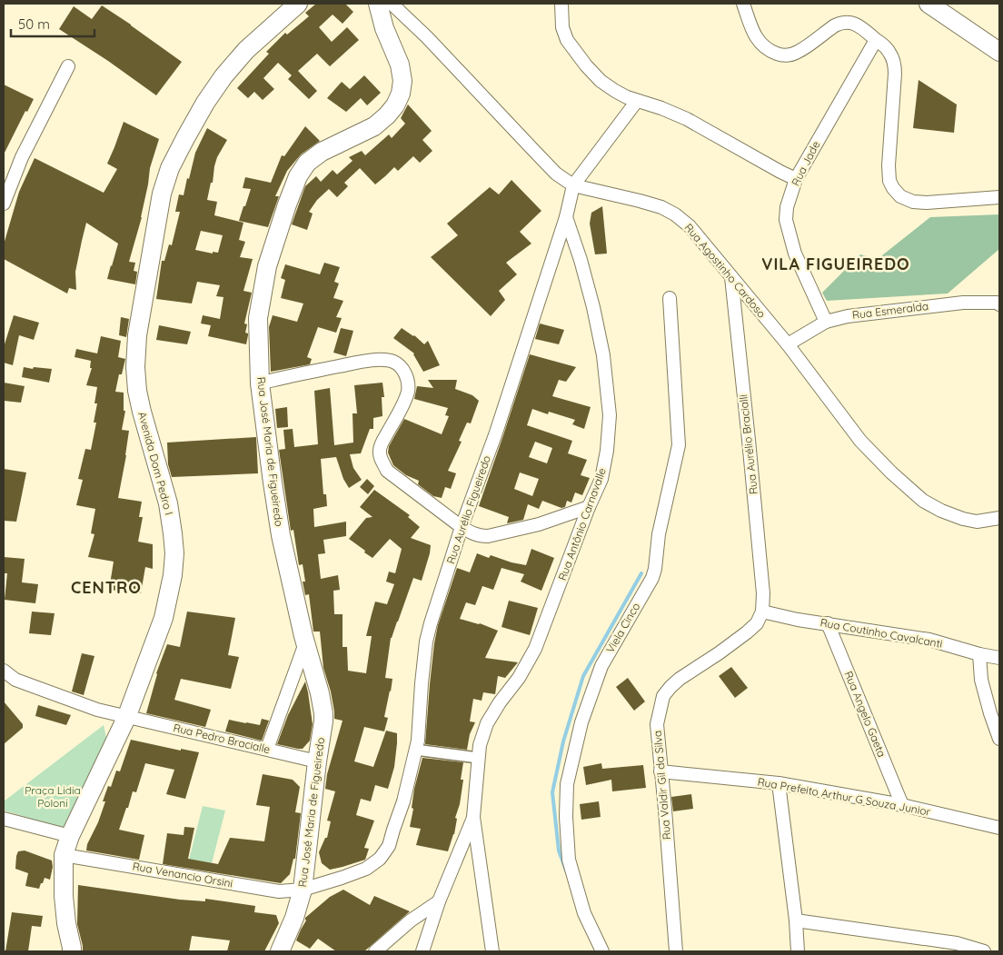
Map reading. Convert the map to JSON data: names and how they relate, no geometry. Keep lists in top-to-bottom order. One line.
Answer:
{"streets":{"main road":["Rua José Maria de Figueiredo","Avenida Dom Pedro I"],"street":["Rua Jade","Rua Agostinho Cardoso","Rua Esmeralda","Rua Aurélio Bracialli","Rua Aurélio Figueiredo","Rua Antônio Carnavalle","Viela Cinco","Rua Coutinho Cavalcanti","Rua Angelo Gaeta","Rua Pedro Bracialle","Rua Valdir Gil da Silva","Rua Prefeito Arthur G Souza Junior","Rua Venancio Orsini"]},"crossings":[["Rua Jade","Rua Esmeralda"],["Rua Agostinho Cardoso","Rua Esmeralda"],["Rua Agostinho Cardoso","Rua Aurélio Bracialli"],["Rua Agostinho Cardoso","Rua Aurélio Figueiredo"],["Rua Aurélio Bracialli","Rua Coutinho Cavalcanti"],["Rua Aurélio Bracialli","Rua Valdir Gil da Silva"],["Rua José Maria de Figueiredo","Rua Aurélio Figueiredo"],["Rua José Maria de Figueiredo","Rua Pedro Bracialle"],["Rua José Maria de Figueiredo","Rua Venancio Orsini"],["Avenida Dom Pedro I","Rua Pedro Bracialle"],["Avenida Dom Pedro I","Rua Venancio Orsini"],["Rua Aurélio Figueiredo","Rua Antônio Carnavalle"],["Rua Aurélio Figueiredo","Rua Venancio Orsini"],["Rua Coutinho Cavalcanti","Rua Angelo Gaeta"],["Rua Coutinho Cavalcanti","Rua Valdir Gil da Silva"],["Rua Angelo Gaeta","Rua Prefeito Arthur G Souza Junior"],["Rua Valdir Gil da Silva","Rua Prefeito Arthur G Souza Junior"]],"districts":["VILA FIGUEIREDO","CENTRO"],"parks":["Praça Lidia Poloni"],"scale_bar":"50 m"}
